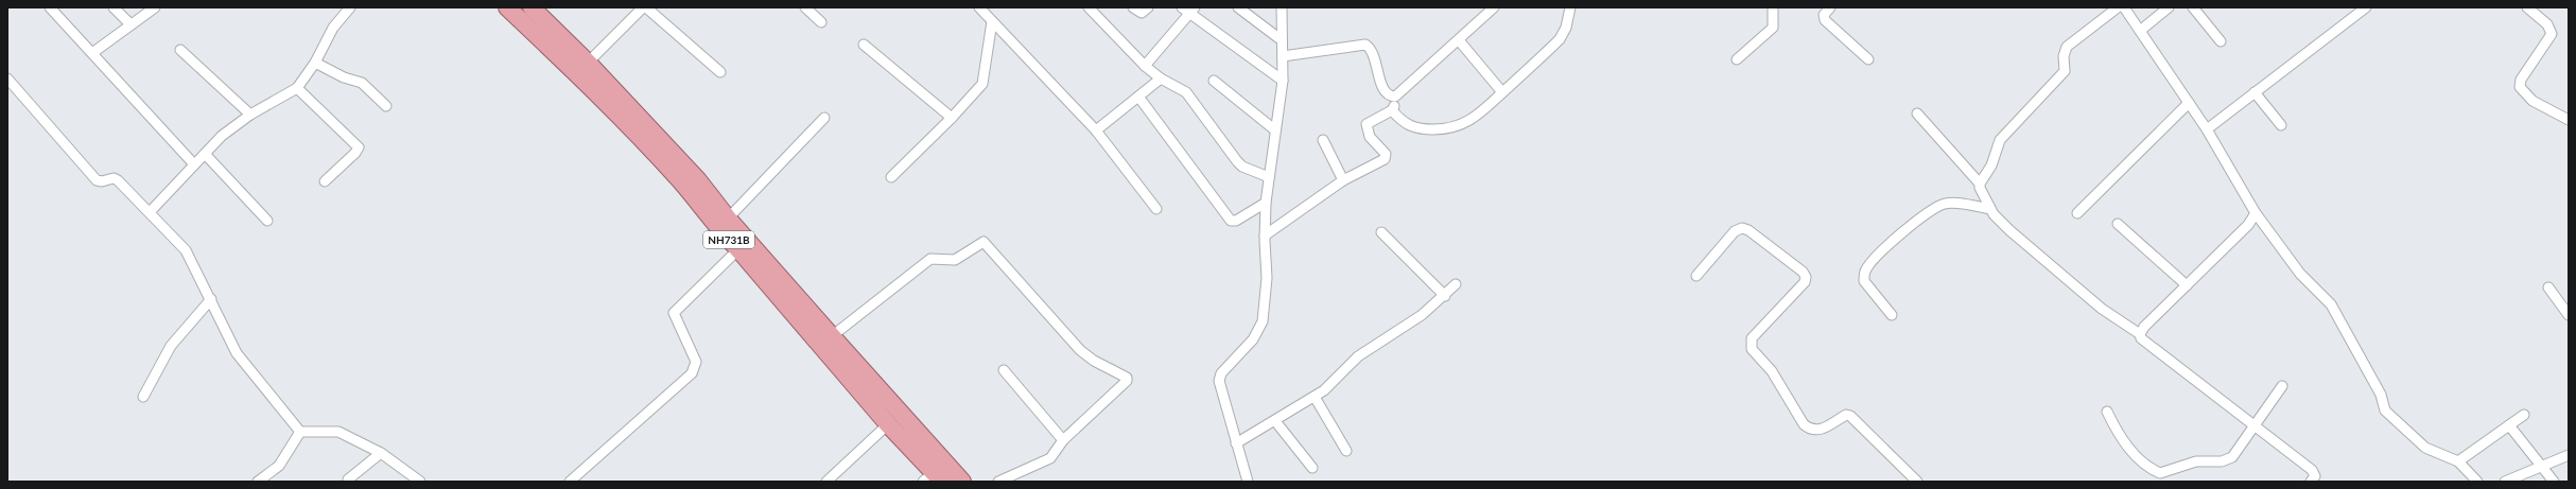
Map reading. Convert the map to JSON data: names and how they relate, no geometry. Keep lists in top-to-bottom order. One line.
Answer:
{"streets":{"highway":["NH731B"]}}
